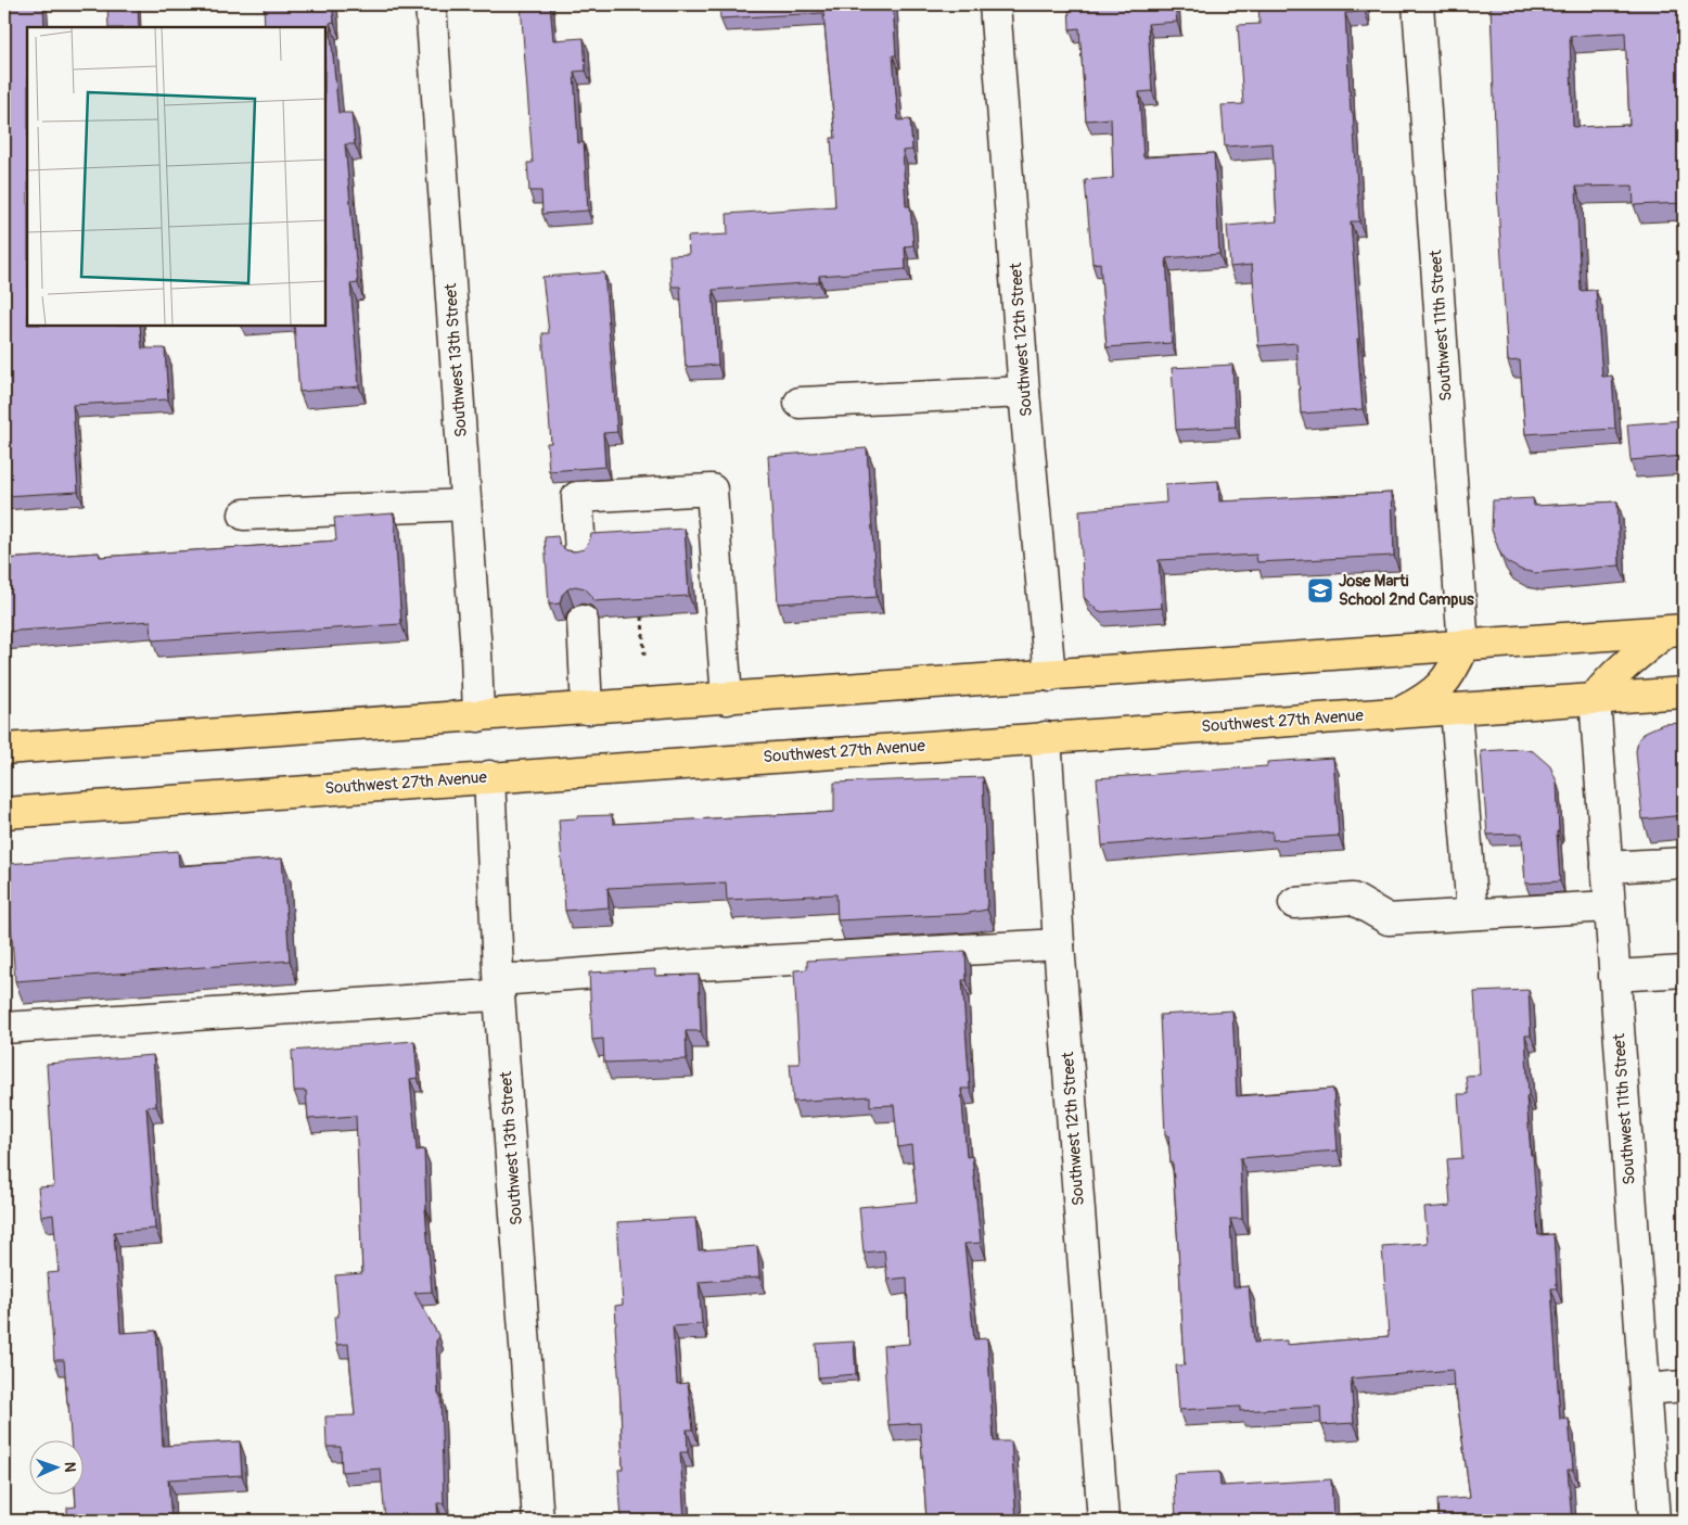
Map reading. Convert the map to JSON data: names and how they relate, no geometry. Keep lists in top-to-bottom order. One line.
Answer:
{"streets":{"highway":["Southwest 27th Avenue"],"street":["Southwest 11th Street","Southwest 12th Street","Southwest 13th Street"]},"crossings":[["Southwest 11th Street","Southwest 27th Avenue"],["Southwest 12th Street","Southwest 27th Avenue"],["Southwest 13th Street","Southwest 27th Avenue"]],"places":{"school or university":["Jose Marti School 2nd Campus"]},"north":"right"}
